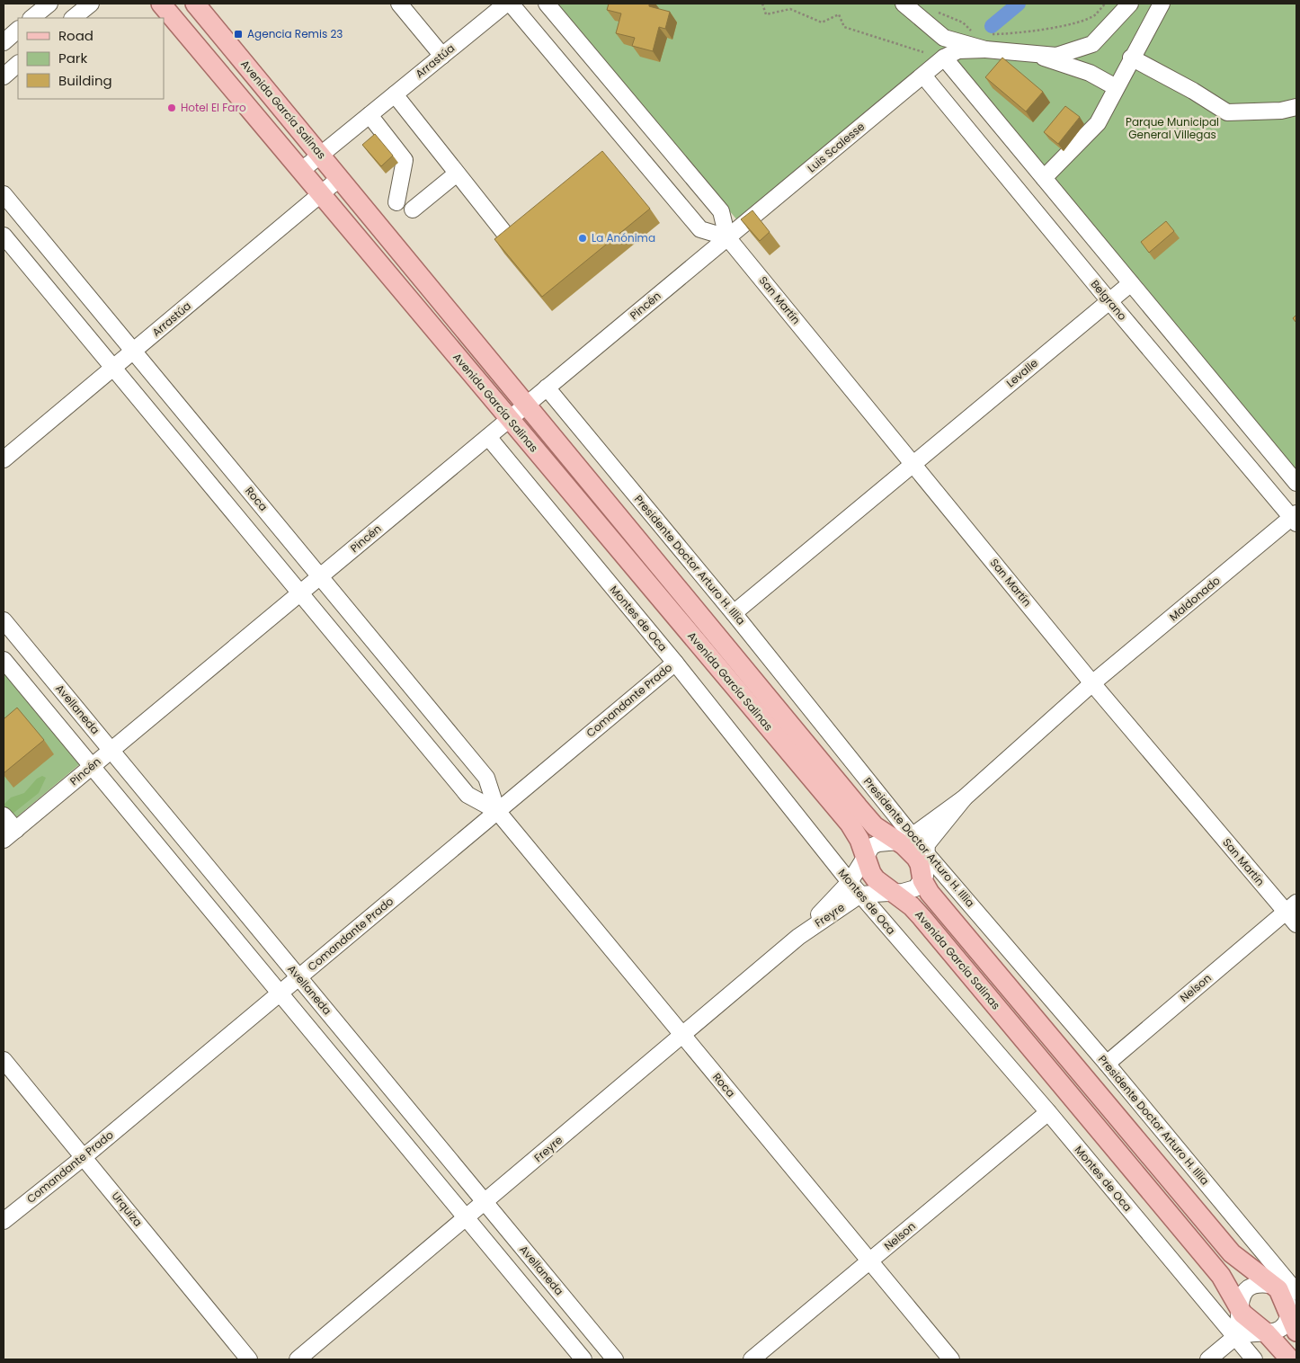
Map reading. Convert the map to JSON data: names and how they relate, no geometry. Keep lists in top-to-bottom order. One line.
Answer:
{"streets":{"main road":["Avenida García Salinas"],"street":["Arrastúa","Luis Scalesse","San Martín","Belgrano","Pincén","Levalle","Roca","Presidente Doctor Arturo H. Illia","Maldonado","Montes de Oca","Comandante Prado","Avellaneda","Freyre","Nelson","Urquiza"]},"crossings":[["Arrastúa","Avenida García Salinas"],["Arrastúa","Roca"],["Avenida García Salinas","Pincén"],["Avenida García Salinas","Presidente Doctor Arturo H. Illia"],["Avenida García Salinas","Freyre"],["Luis Scalesse","San Martín"],["Luis Scalesse","Belgrano"],["Luis Scalesse","Pincén"],["San Martín","Pincén"],["San Martín","Levalle"],["San Martín","Maldonado"],["San Martín","Freyre"],["San Martín","Nelson"],["Belgrano","Levalle"],["Belgrano","Maldonado"],["Pincén","Roca"],["Pincén","Presidente Doctor Arturo H. Illia"],["Pincén","Montes de Oca"],["Pincén","Avellaneda"],["Roca","Comandante Prado"],["Roca","Freyre"],["Roca","Nelson"],["Presidente Doctor Arturo H. Illia","Freyre"],["Presidente Doctor Arturo H. Illia","Nelson"],["Maldonado","Freyre"],["Montes de Oca","Comandante Prado"],["Montes de Oca","Freyre"],["Montes de Oca","Nelson"],["Comandante Prado","Avellaneda"],["Comandante Prado","Urquiza"],["Avellaneda","Freyre"]],"parks":["Parque Municipal General Villegas"],"places":{"transit":["Agencia Remis 23"],"other":["Hotel El Faro","La Anónima"]},"legend":["Road","Park","Building"]}
